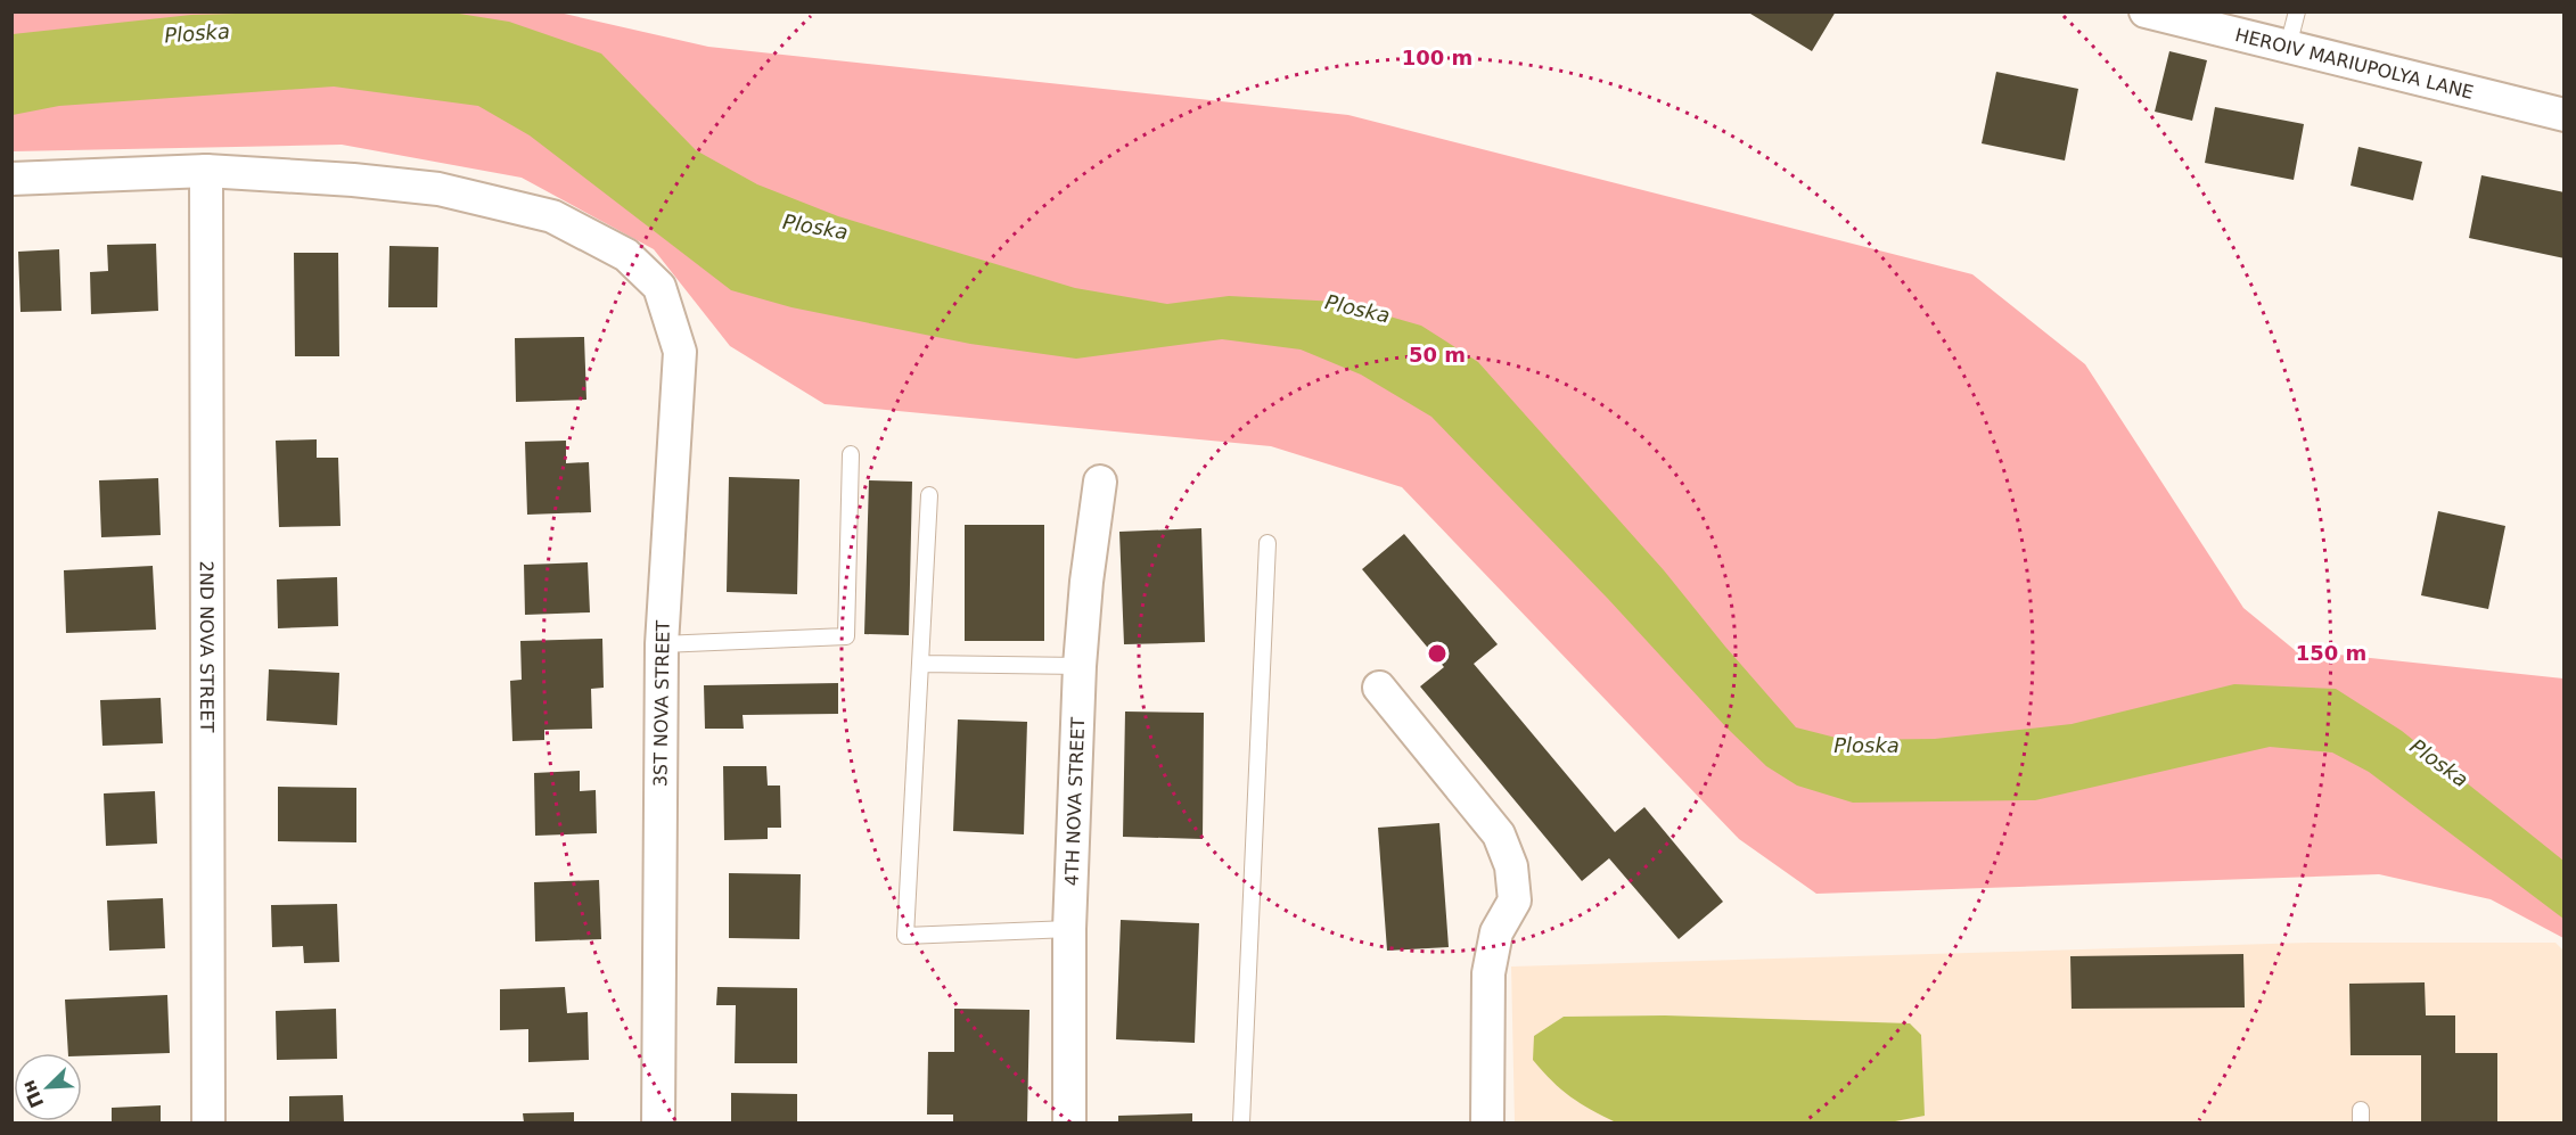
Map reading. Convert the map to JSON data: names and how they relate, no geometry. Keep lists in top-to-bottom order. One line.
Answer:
{"streets":{"street":["HEROIV MARIUPOLYA LANE","2ND NOVA STREET","3ST NOVA STREET","4TH NOVA STREET"]},"crossings":[["2ND NOVA STREET","3ST NOVA STREET"]],"water":["Ploska"],"north":"bottom left","rings":["100 m","50 m","150 m"]}
